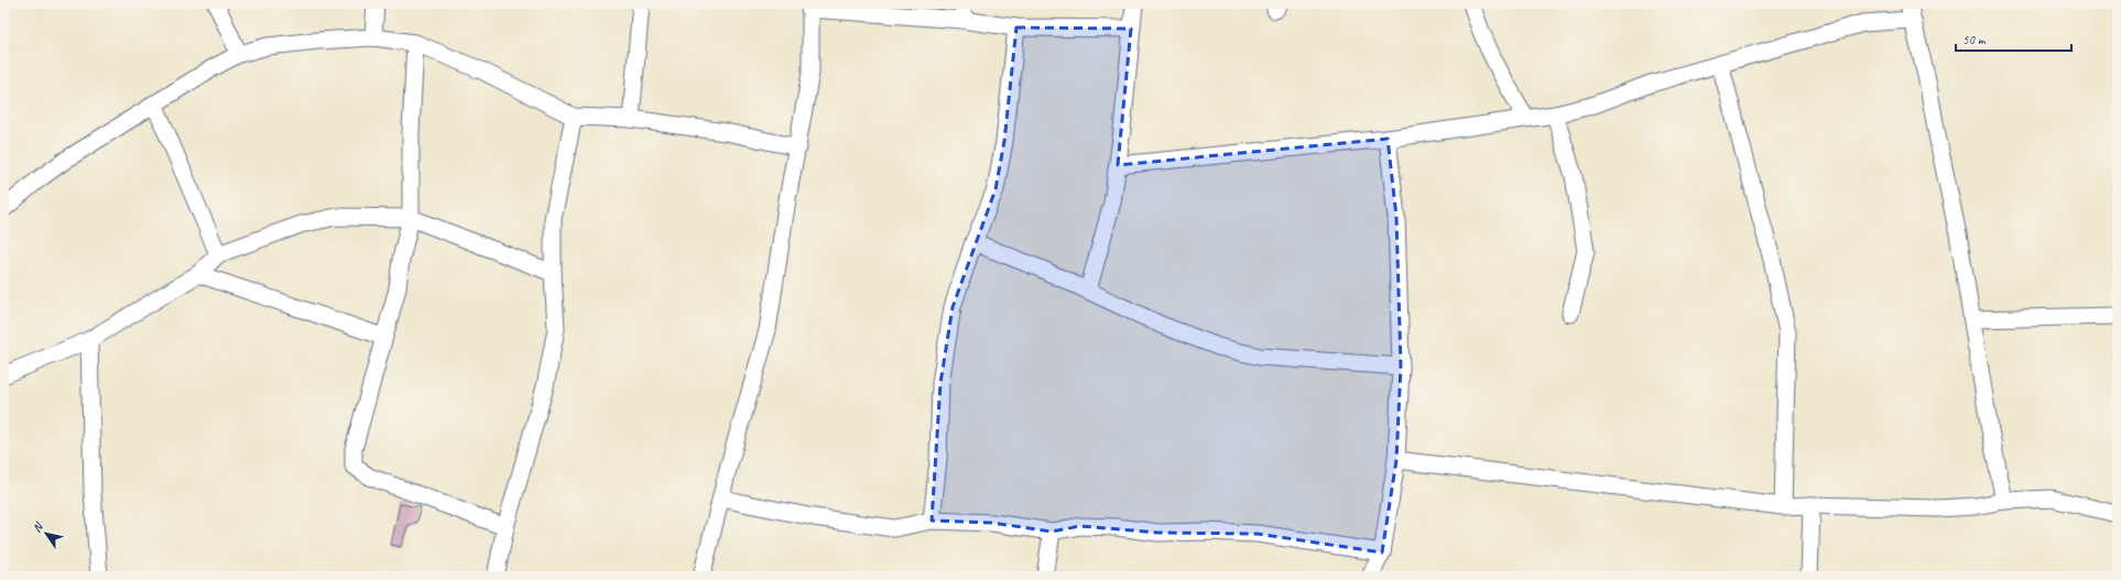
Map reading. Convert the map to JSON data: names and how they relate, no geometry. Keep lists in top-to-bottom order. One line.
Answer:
{"scale_bar":"50 m","north":"top left"}
